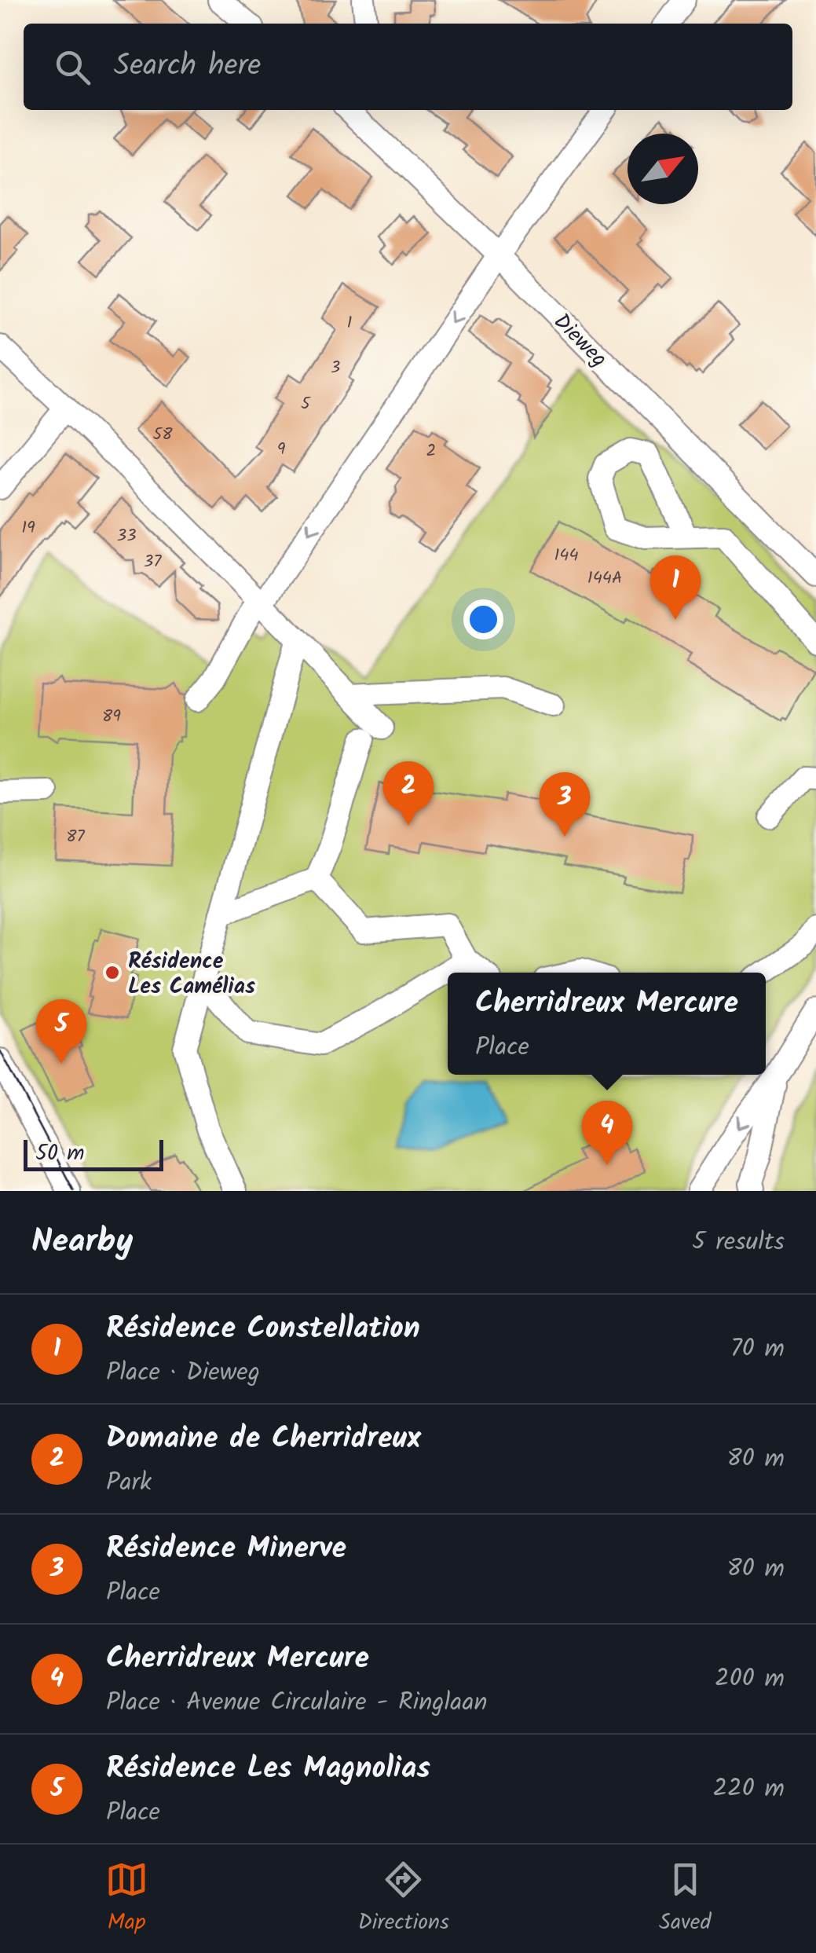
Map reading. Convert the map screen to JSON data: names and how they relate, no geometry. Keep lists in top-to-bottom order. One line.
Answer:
{"streets":{"street":["Dieweg"]},"places":["Résidence Les Camélias"],"house_numbers":["1","3","5","58","9","2","19","33","144","37","144A","89","87"],"scale_bar":"50 m","north":"top right","page":{"search":"Search here","pins":["1","2","3","5","4"],"popup":["Cherridreux Mercure","Place"],"scale":"50 m","heading":["Nearby","5 results"],"list":[{"mark":"1","name":"Résidence Constellation","note":"Place · Dieweg","value":"70 m"},{"mark":"2","name":"Domaine de Cherridreux","note":"Park","value":"80 m"},{"mark":"3","name":"Résidence Minerve","note":"Place","value":"80 m"},{"mark":"4","name":"Cherridreux Mercure","note":"Place · Avenue Circulaire - Ringlaan","value":"200 m"},{"mark":"5","name":"Résidence Les Magnolias","note":"Place","value":"220 m"}],"nav":["Map","Directions","Saved"]}}
